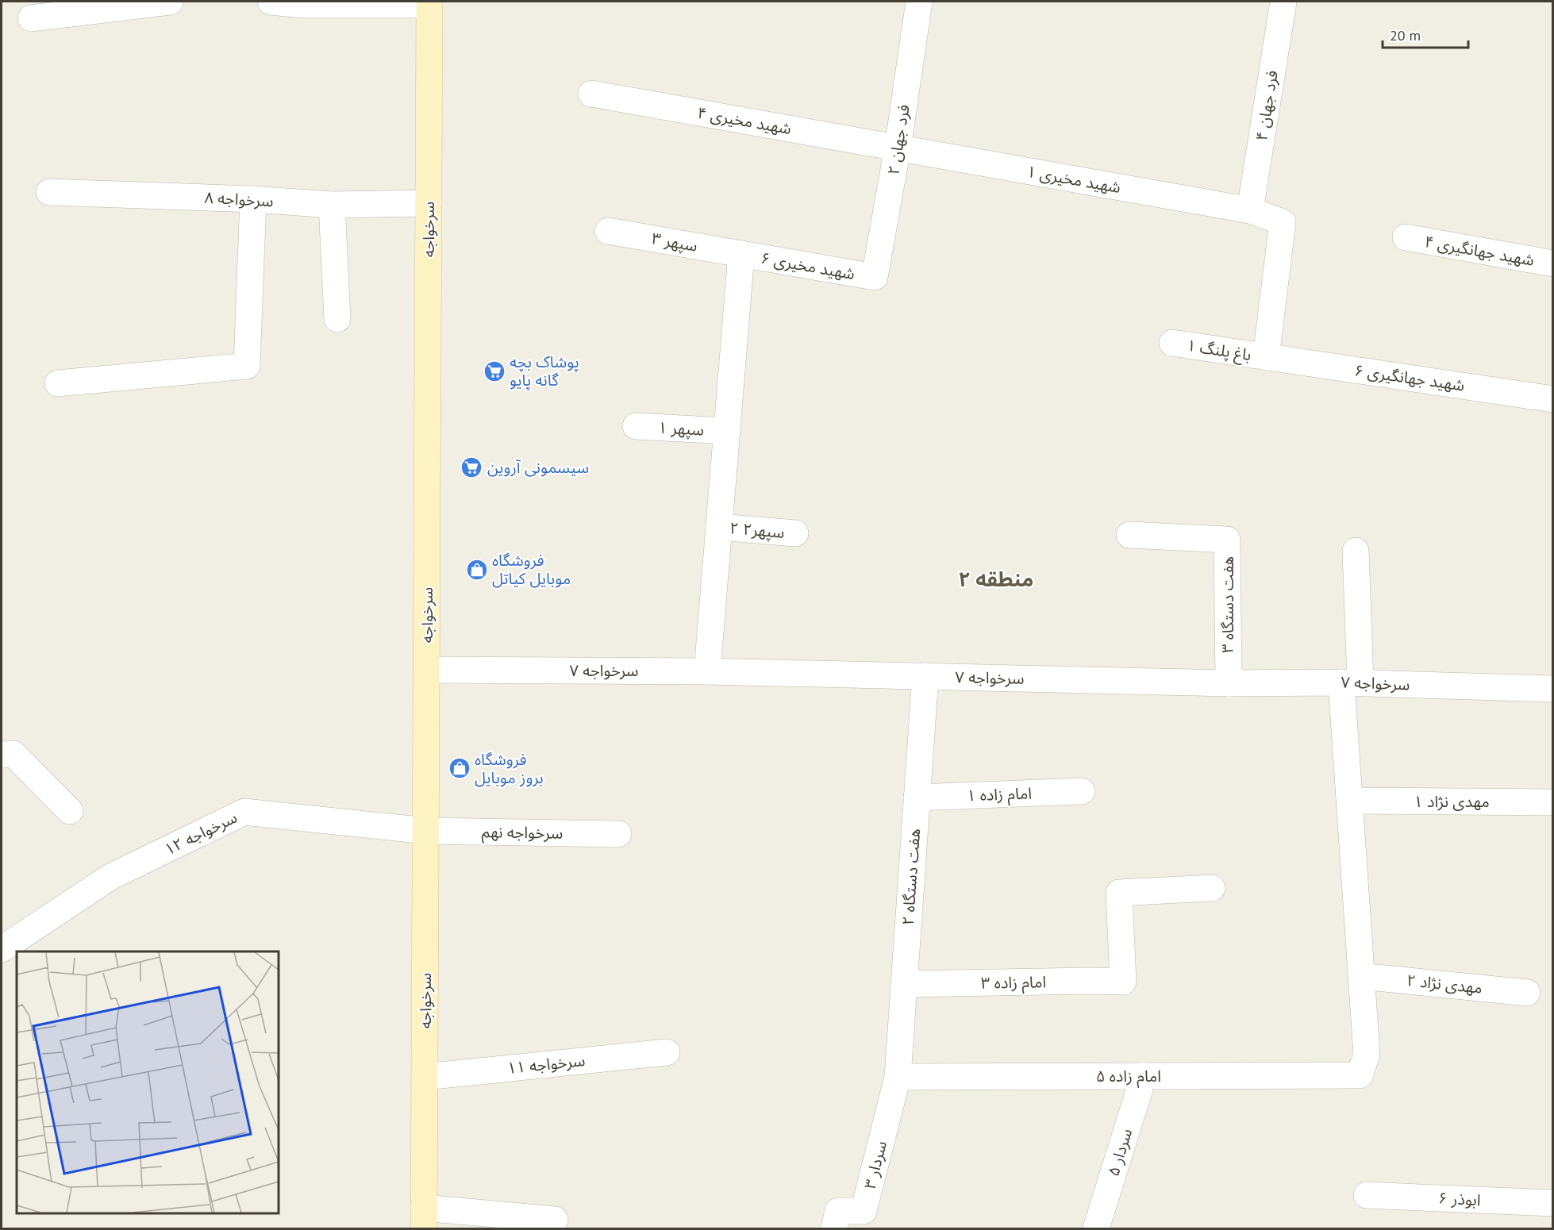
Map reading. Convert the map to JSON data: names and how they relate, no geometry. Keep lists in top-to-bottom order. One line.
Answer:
{"streets":{"main road":["سرخواجه"],"street":["۴ فرد جهان","۴ شهید مخیری","۲ فرد جهان","شهید مخیری ۱","۸ سرخواجه","۳ سپهر","۴ شهید جهانگیری","شهید مخیری ۶","۱ باغ پلنگ","۶ شهید جهانگیری","۱ سپهر","۲ سپهر۲","۳ هفت دستگاه","سرخواجه ۷","۱ امام زاده","۱ مهدی نژاد","سرخواجه نهم","۱۲ سرخواجه","هفت دستگاه ۲","۳ امام زاده","۲ مهدی نژاد","۱۱ سرخواجه","۵ امام زاده","۵ سردار","۳ سردار","ابوذر ۶"]},"crossings":[["۴ فرد جهان","شهید مخیری ۱"],["۴ شهید مخیری","۲ فرد جهان"],["۴ شهید مخیری","شهید مخیری ۱"],["۲ فرد جهان","شهید مخیری ۱"],["۲ فرد جهان","شهید مخیری ۶"],["شهید مخیری ۱","۱ باغ پلنگ"],["شهید مخیری ۱","۶ شهید جهانگیری"],["۸ سرخواجه","سرخواجه"],["سرخواجه","سرخواجه ۷"],["سرخواجه","سرخواجه نهم"],["سرخواجه","۱۲ سرخواجه"],["سرخواجه","۱۱ سرخواجه"],["۳ سپهر","شهید مخیری ۶"],["۱ باغ پلنگ","۶ شهید جهانگیری"],["۳ هفت دستگاه","سرخواجه ۷"],["سرخواجه ۷","هفت دستگاه ۲"],["۱ امام زاده","هفت دستگاه ۲"],["سرخواجه نهم","۱۲ سرخواجه"],["هفت دستگاه ۲","۳ امام زاده"],["هفت دستگاه ۲","۵ امام زاده"],["هفت دستگاه ۲","۳ سردار"],["۲ مهدی نژاد","۵ امام زاده"],["۵ امام زاده","۵ سردار"],["۵ امام زاده","۳ سردار"]],"districts":["منطقه ۲"],"places":{"supermarket":["پوشاک بچه گانه پایو","سیسمونی آروین"],"shop":["فروشگاه موبایل کیاتل","فروشگاه بروز موبایل"]},"scale_bar":"20 m"}
